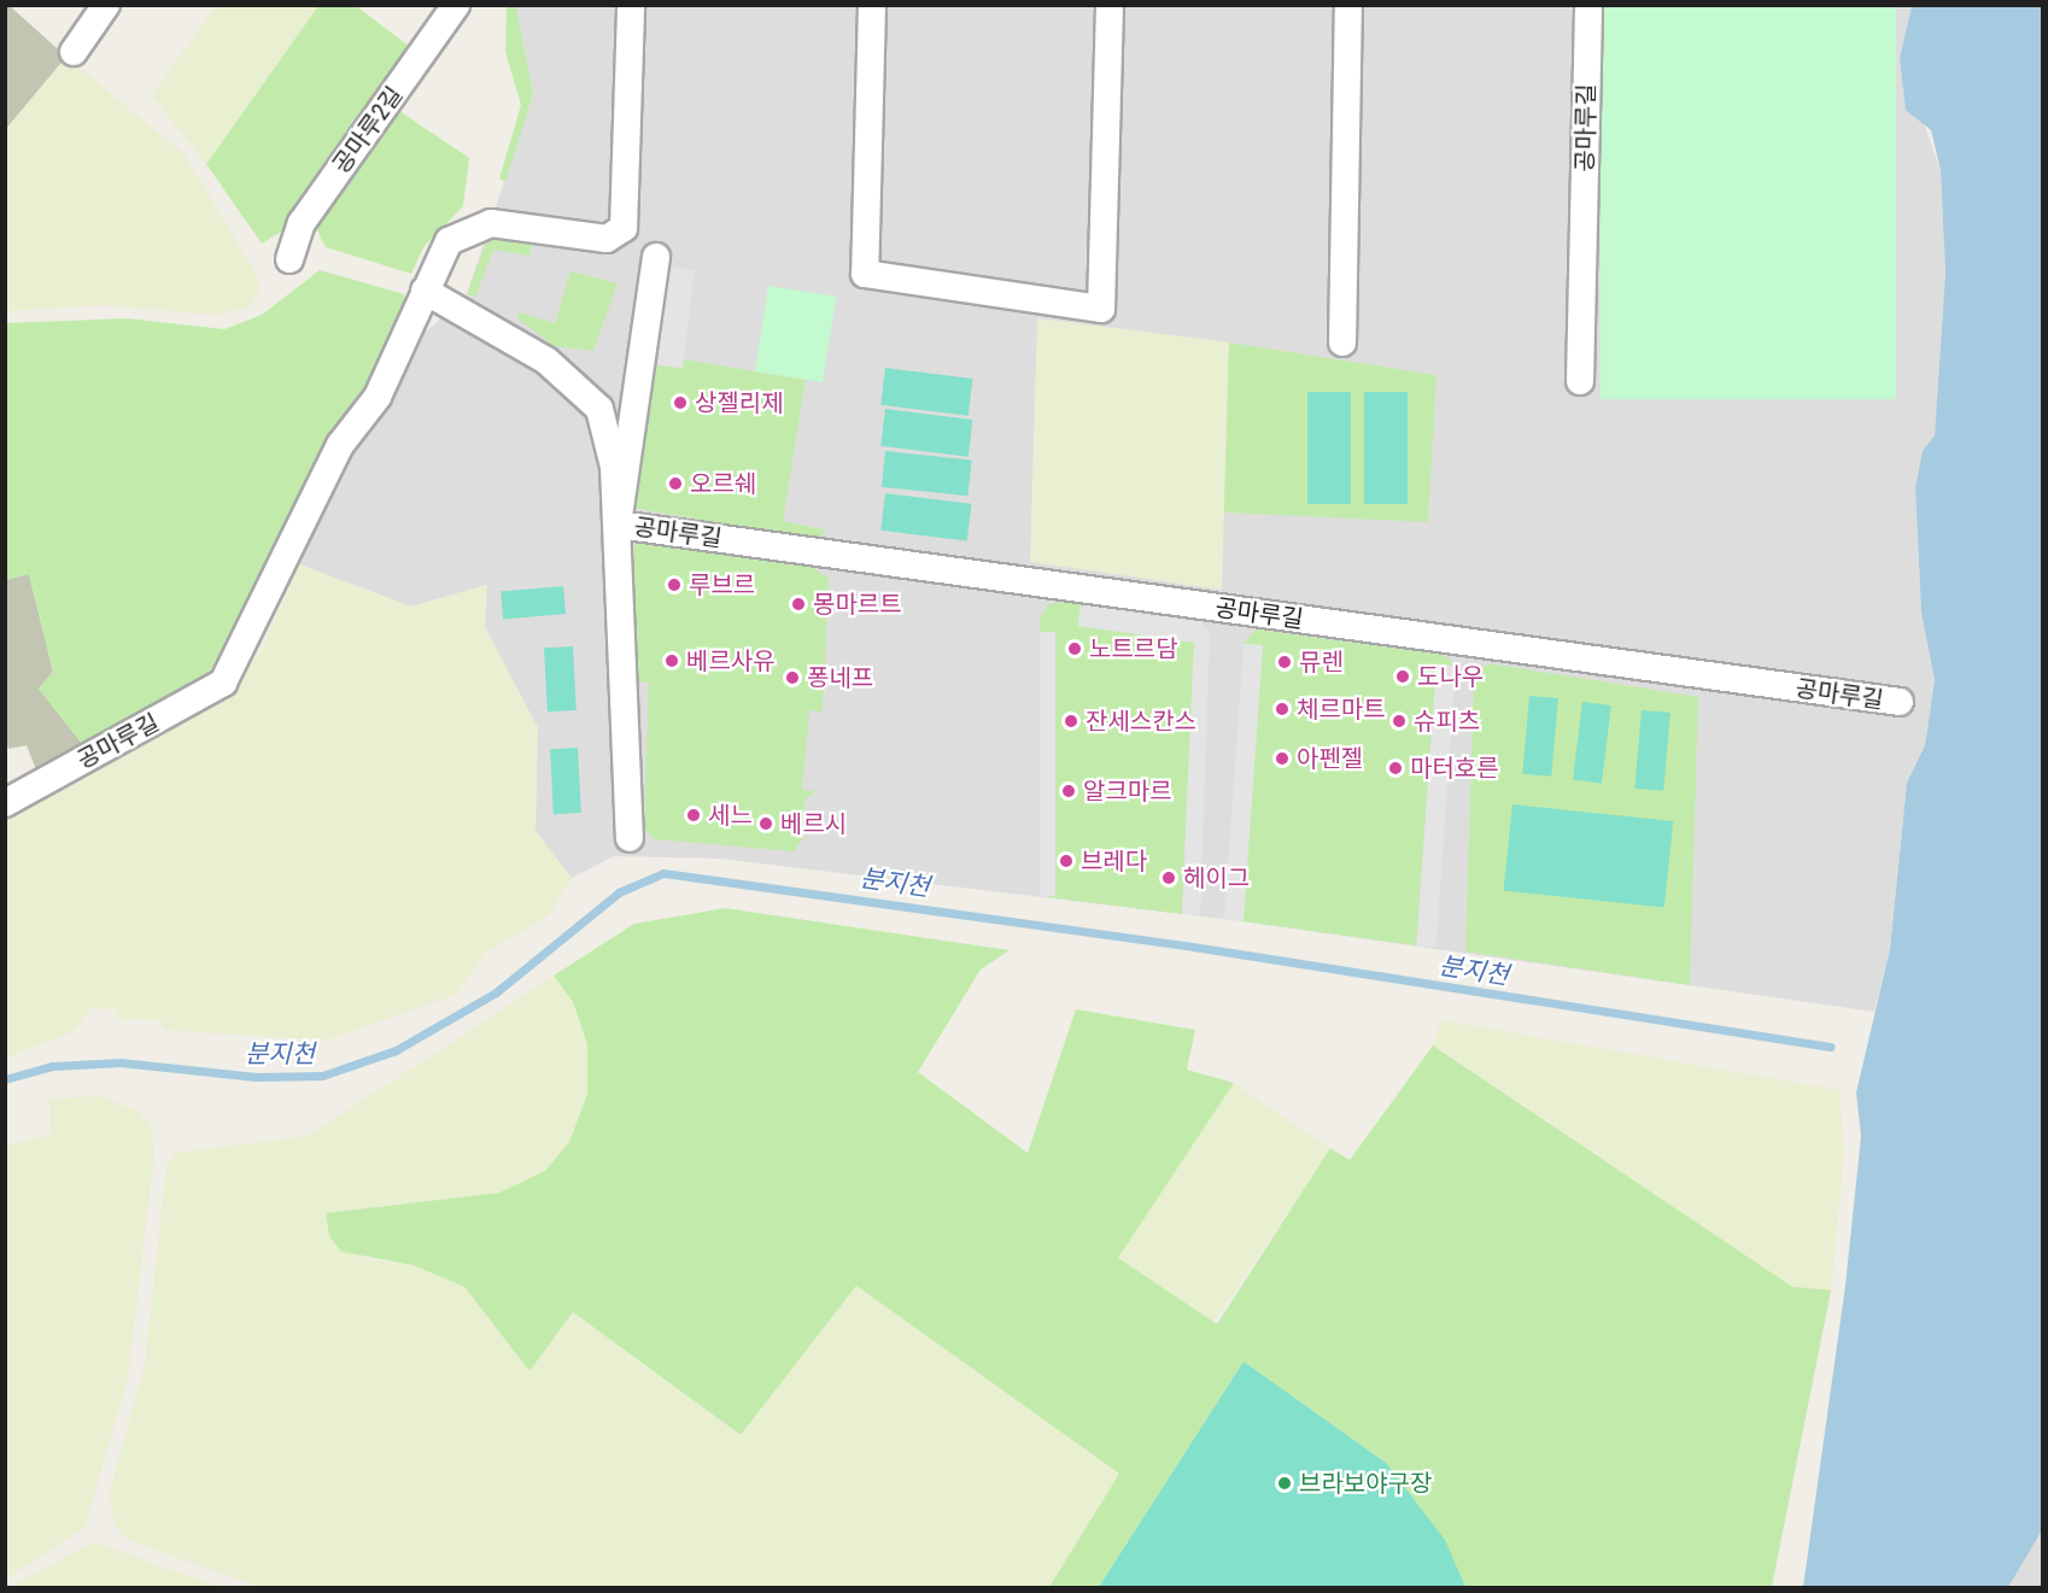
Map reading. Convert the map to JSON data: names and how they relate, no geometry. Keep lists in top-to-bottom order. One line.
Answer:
{"streets":{"street":["공마루길","공마루2길"]},"water":["분지천"],"places":["상젤리제","오르쉐","루브르","몽마르트","노트르담","베르사유","뮤렌","도나우","퐁네프","체르마트","잔세스칸스","슈피츠","아펜젤","마터호른","알크마르","세느","베르시","브레다","헤이그","브라보야구장"]}
